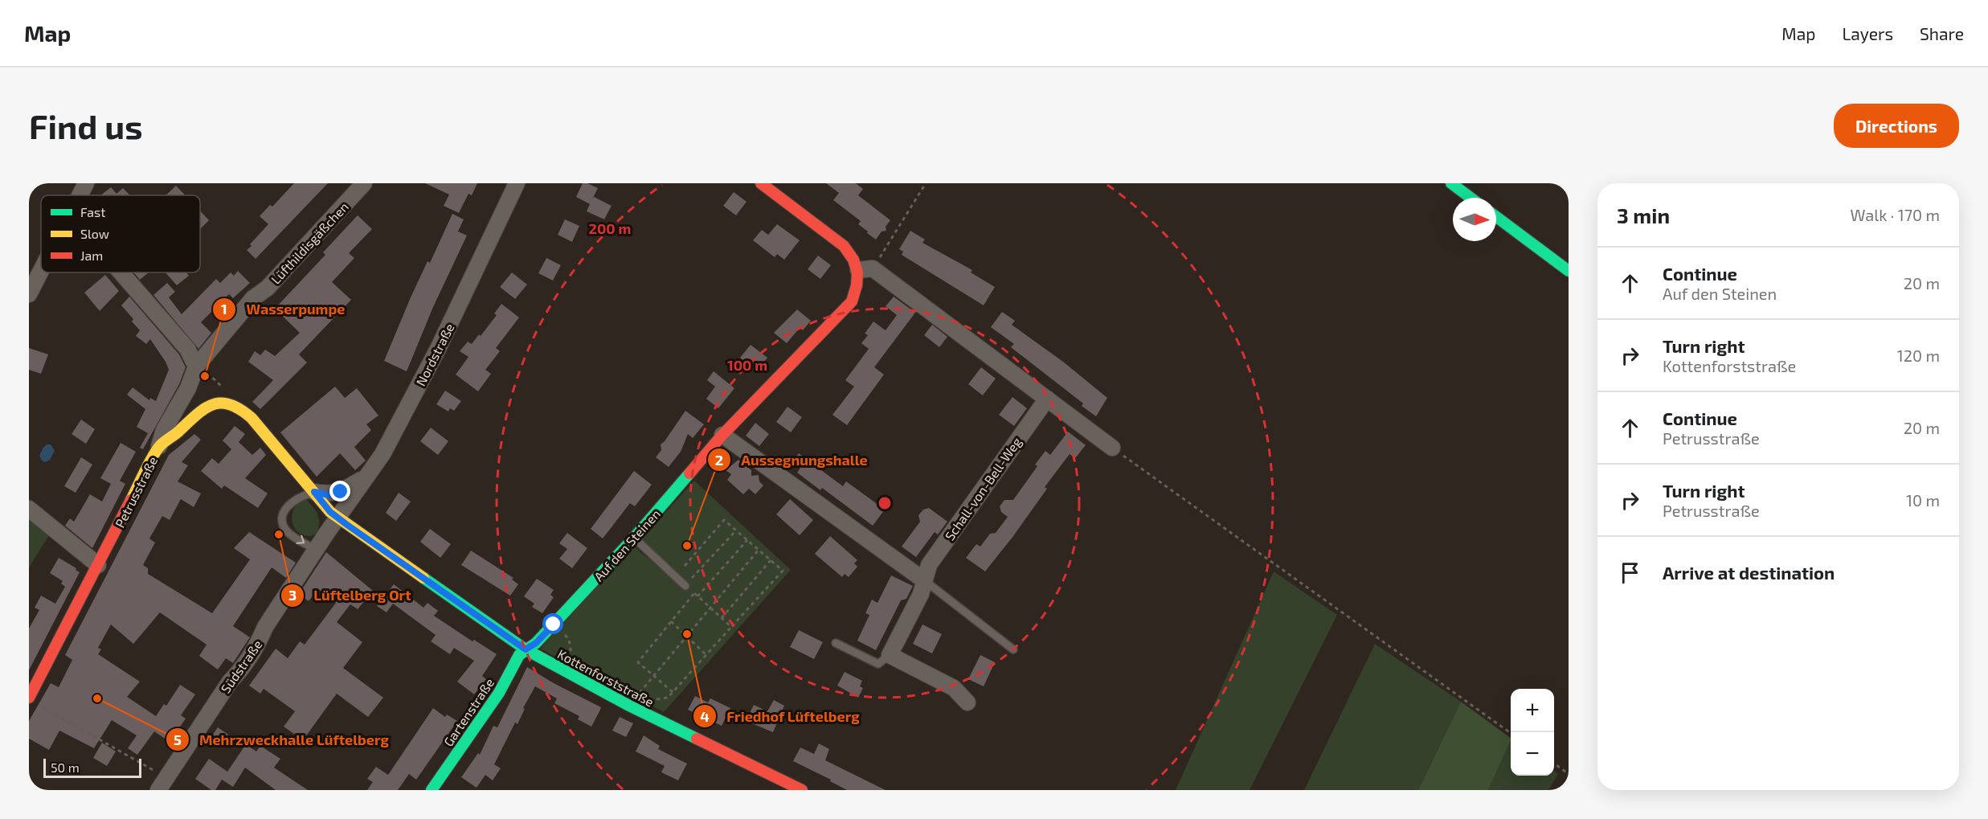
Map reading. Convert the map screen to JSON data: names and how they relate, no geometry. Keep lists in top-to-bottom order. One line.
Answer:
{"streets":{"street":["Lüfthildisgäßchen","Nordstraße","Schall-von-Bell-Weg","Petrusstraße","Auf den Steinen","Südstraße","Kottenforststraße","Gartenstraße"]},"crossings":[["Lüfthildisgäßchen","Petrusstraße"],["Nordstraße","Petrusstraße"],["Nordstraße","Südstraße"],["Nordstraße","Kottenforststraße"],["Petrusstraße","Südstraße"],["Petrusstraße","Kottenforststraße"],["Auf den Steinen","Kottenforststraße"],["Auf den Steinen","Gartenstraße"],["Südstraße","Kottenforststraße"],["Kottenforststraße","Gartenstraße"]],"places":["Wasserpumpe","Lüftelberg Ort","Aussegnungshalle","Friedhof Lüftelberg","Mehrzweckhalle Lüftelberg"],"legend":["Fast","Slow","Jam"],"scale_bar":"50 m","north":"right","page":{"header":"Map","nav":["Map","Layers","Share"],"buttons":"Directions","title":"Find us","heading":["3 min","Walk · 170 m"],"list":[["Continue","Auf den Steinen","20 m"],["Turn right","Kottenforststraße","120 m"],["Continue","Petrusstraße","20 m"],["Turn right","Petrusstraße","10 m"],"Arrive at destination"],"map_buttons":["+","−"],"scale":"50 m"},"rings":["200 m","100 m"]}
